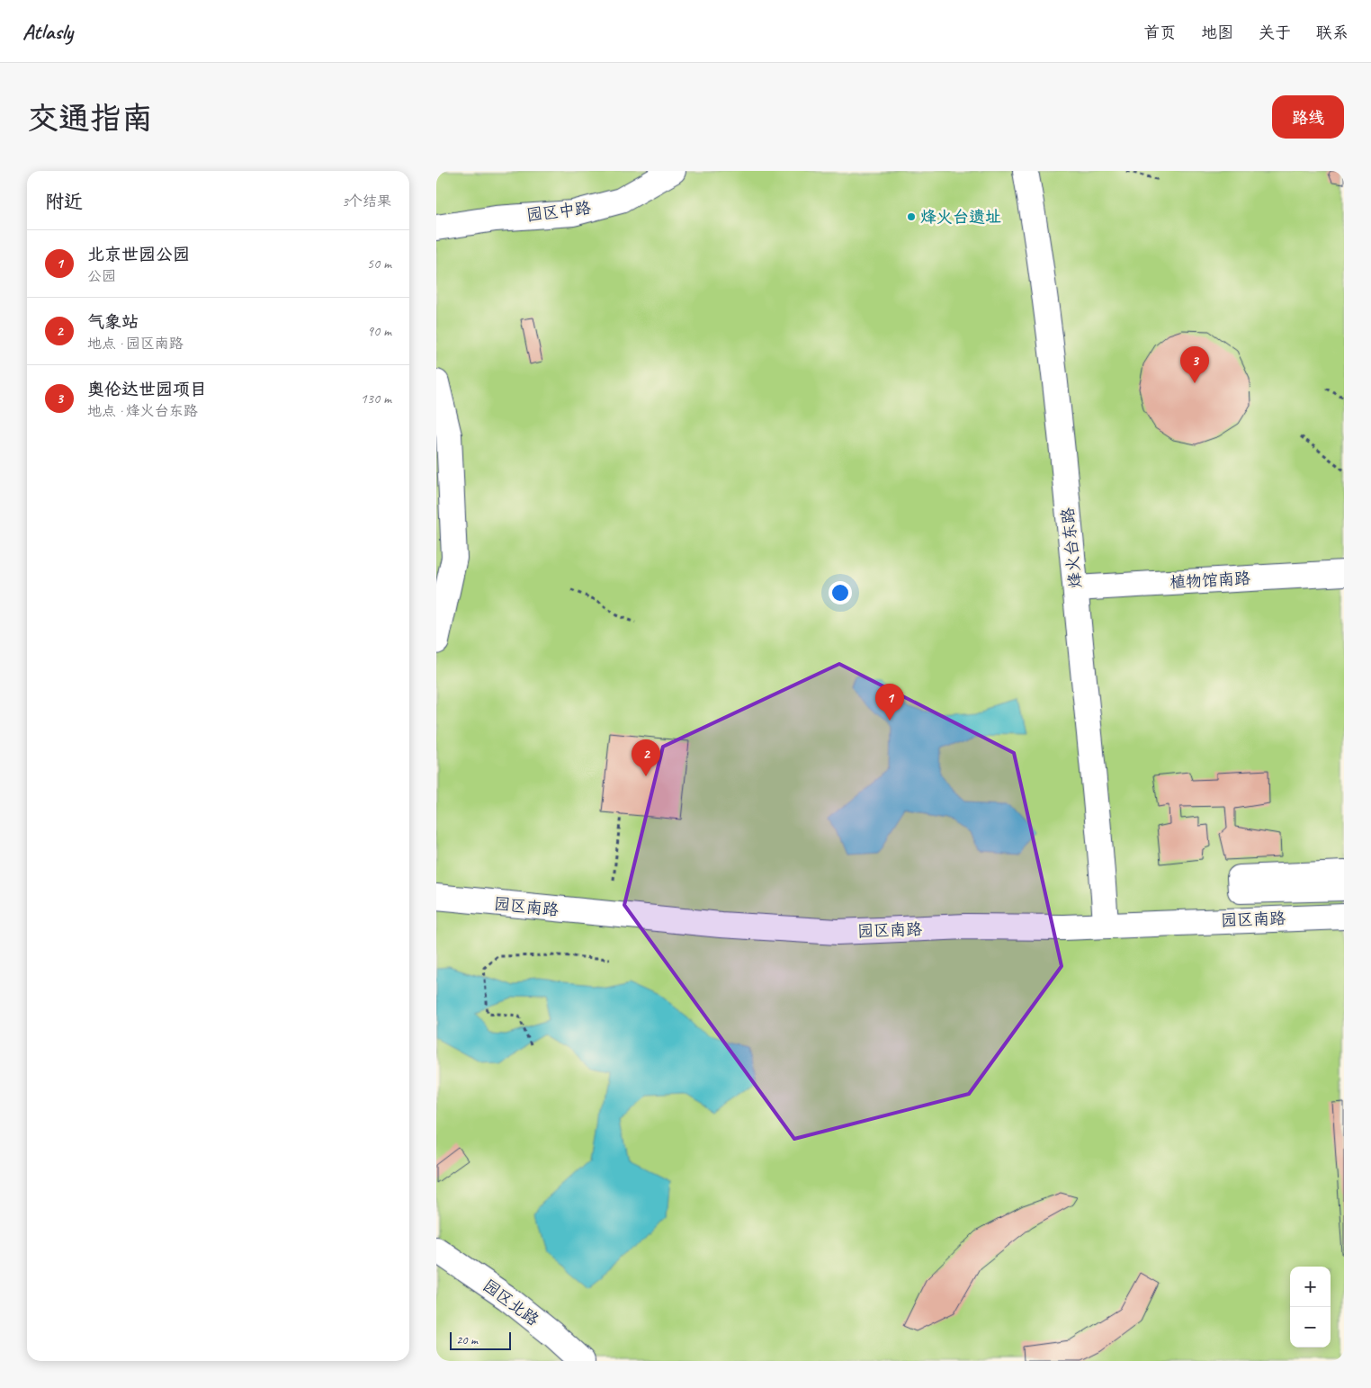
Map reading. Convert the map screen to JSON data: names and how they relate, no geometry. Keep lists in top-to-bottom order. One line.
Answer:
{"streets":{"street":["园区中路","烽火台东路","植物馆南路","园区南路","园区北路"]},"crossings":[["烽火台东路","植物馆南路"],["烽火台东路","园区南路"]],"places":["烽火台遗址"],"scale_bar":"20 m","page":{"header":"Atlasly","nav":["首页","地图","关于","联系"],"buttons":"路线","title":"交通指南","heading":["附近","3个结果"],"list":[{"mark":"1","name":"北京世园公园","note":"公园","value":"50 m"},{"mark":"2","name":"气象站","note":"地点 · 园区南路","value":"90 m"},{"mark":"3","name":"奥伦达世园项目","note":"地点 · 烽火台东路","value":"130 m"}],"pins":["3","1","2"],"map_buttons":["+","−"],"scale":"20 m"}}
